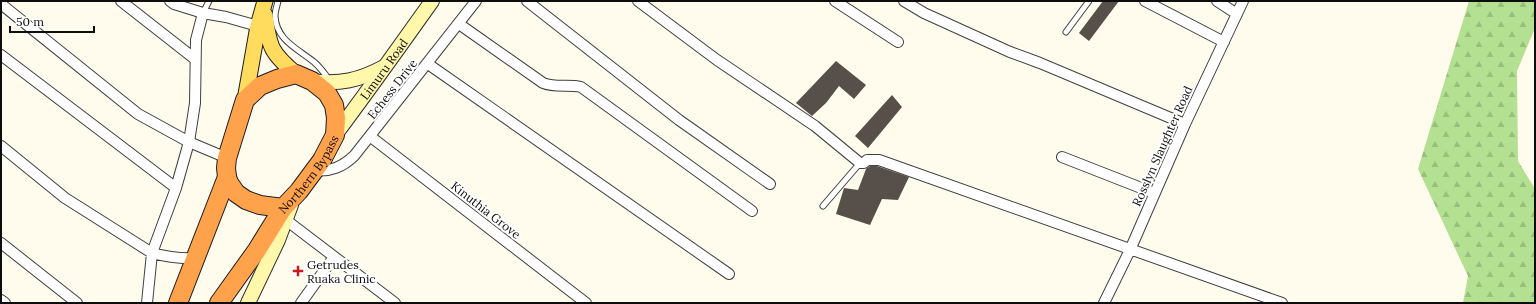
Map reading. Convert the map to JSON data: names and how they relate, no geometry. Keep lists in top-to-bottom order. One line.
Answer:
{"streets":{"highway":["Northern Bypass"],"main road":["Limuru Road"],"street":["Echess Drive","Rosslyn Slaughter Road","Kinuthia Grove"]},"crossings":[["Limuru Road","Echess Drive"],["Limuru Road","Northern Bypass"],["Echess Drive","Northern Bypass"],["Echess Drive","Kinuthia Grove"]],"places":{"health":["Getrudes Ruaka Clinic"]},"scale_bar":"50 m"}
